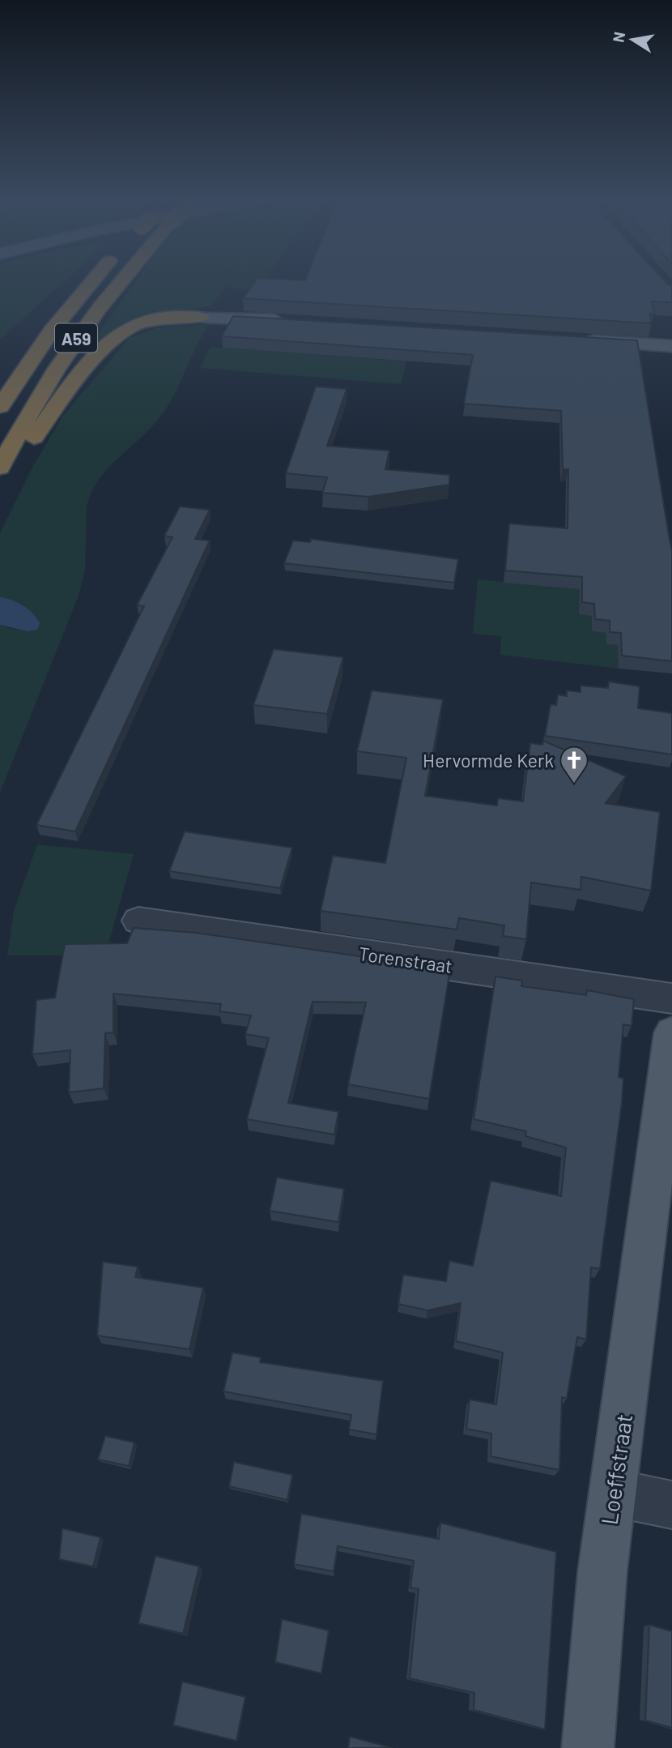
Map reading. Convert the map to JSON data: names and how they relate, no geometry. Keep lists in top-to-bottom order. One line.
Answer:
{"streets":{"highway":["A59"],"main road":["Loeffstraat"],"street":["Torenstraat"]},"places":{"church":["Hervormde Kerk"]},"north":"left"}
